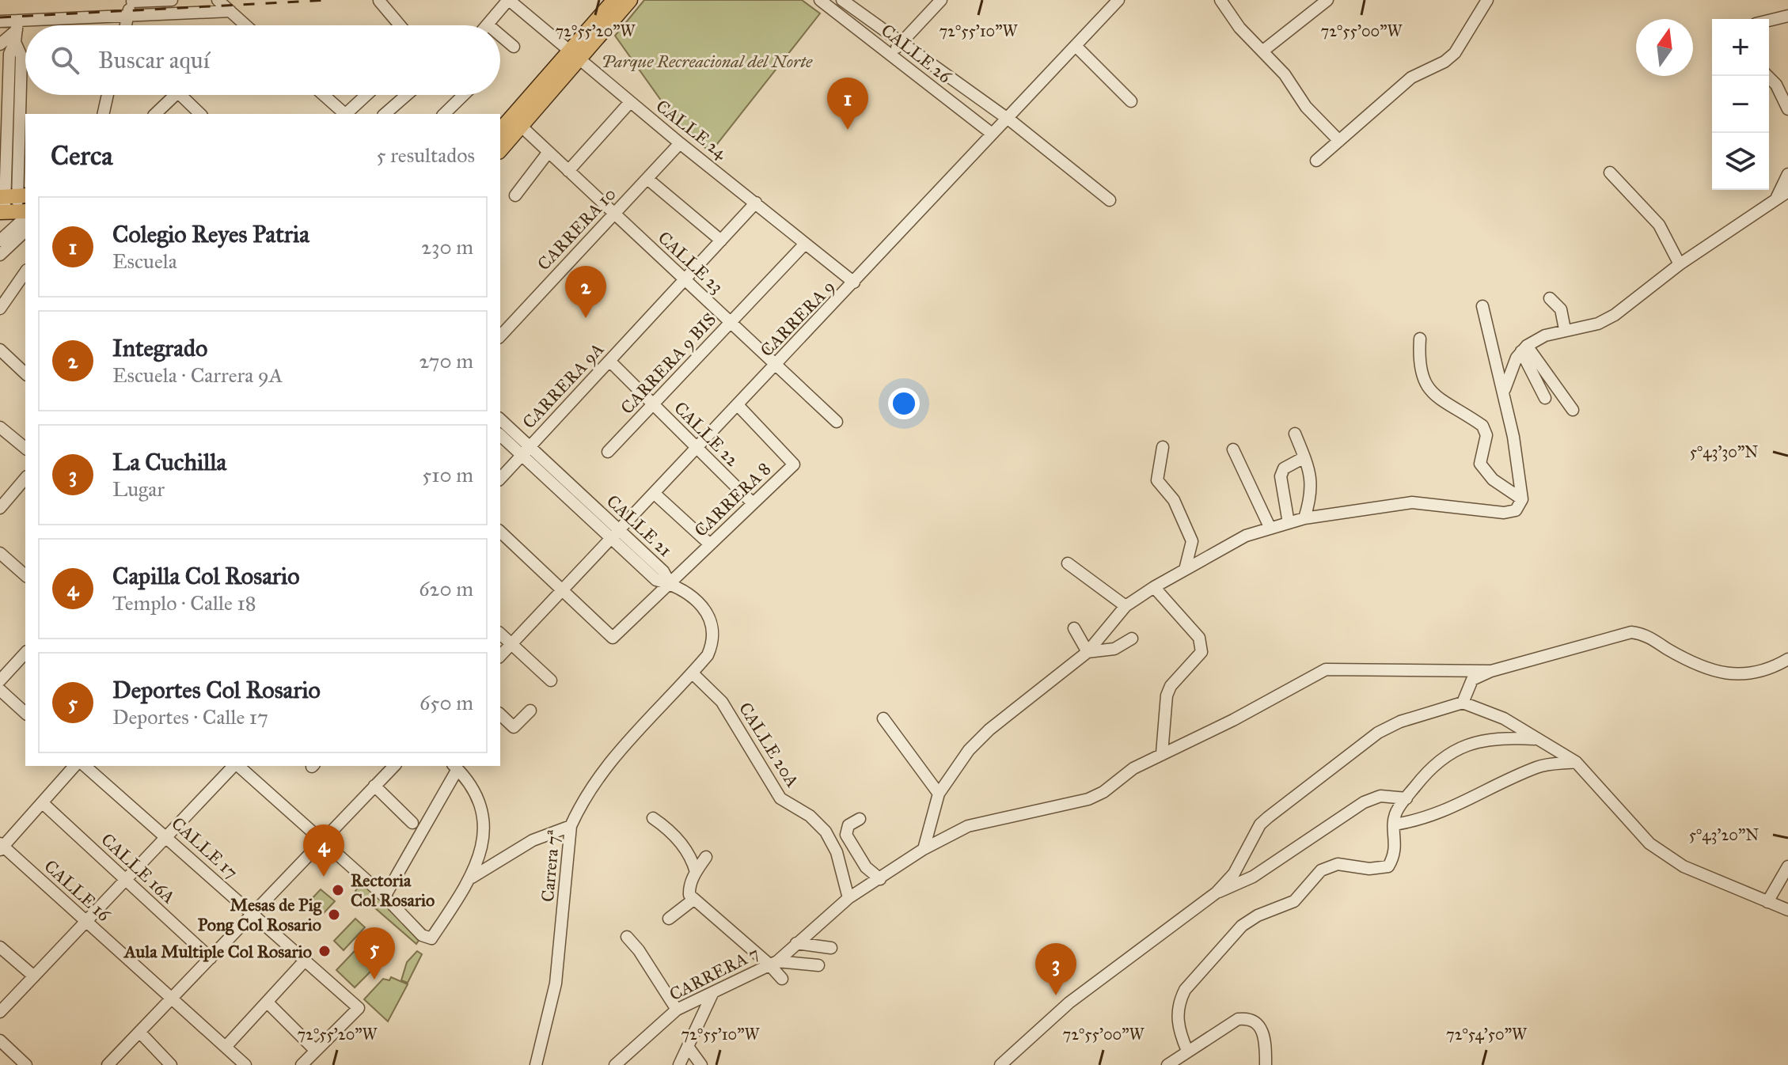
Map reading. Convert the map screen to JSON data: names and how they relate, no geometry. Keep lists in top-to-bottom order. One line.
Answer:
{"streets":{"street":["CALLE 26","CALLE 24","CARRERA 10","CALLE 23","CARRERA 9","CARRERA 9 BIS","CARRERA 9A","CALLE 22","CARRERA 8","CALLE 21","CALLE 20A","CALLE 17","Carrera 7ª","CALLE 16A","CALLE 16","CARRERA 7"]},"crossings":[["CALLE 26","CARRERA 9"],["CALLE 24","CARRERA 10"],["CALLE 24","CARRERA 9"],["CALLE 24","CARRERA 9 BIS"],["CALLE 24","CARRERA 9A"],["CARRERA 10","CALLE 23"],["CALLE 23","CARRERA 9"],["CALLE 23","CARRERA 9 BIS"],["CALLE 23","CARRERA 9A"],["CARRERA 9","CALLE 22"],["CARRERA 9","CARRERA 8"],["CARRERA 9","CALLE 21"],["CARRERA 9 BIS","CALLE 22"],["CARRERA 9A","CALLE 22"],["CARRERA 9A","CALLE 21"],["CALLE 22","CARRERA 8"],["CARRERA 8","CALLE 21"],["CALLE 21","CALLE 20A"],["CALLE 21","Carrera 7ª"],["CALLE 20A","Carrera 7ª"],["CALLE 20A","CARRERA 7"]],"parks":["Parque Recreacional del Norte"],"places":["Rectoria Col Rosario","Mesas de Pig Pong Col Rosario","Aula Multiple Col Rosario"],"north":"top","page":{"map_buttons":["+","−"],"search":"Buscar aquí","pins":["1","2","4","5","3"],"heading":["Cerca","5 resultados"],"list":[{"mark":"1","name":"Colegio Reyes Patria","note":"Escuela","value":"230 m"},{"mark":"2","name":"Integrado","note":"Escuela · Carrera 9A","value":"270 m"},{"mark":"3","name":"La Cuchilla","note":"Lugar","value":"510 m"},{"mark":"4","name":"Capilla Col Rosario","note":"Templo · Calle 18","value":"620 m"},{"mark":"5","name":"Deportes Col Rosario","note":"Deportes · Calle 17","value":"650 m"}]},"coordinates":["72°55'20\"W","72°55'10\"W","72°55'00\"W","5°43'30\"N","5°43'20\"N","72°54'50\"W"]}
